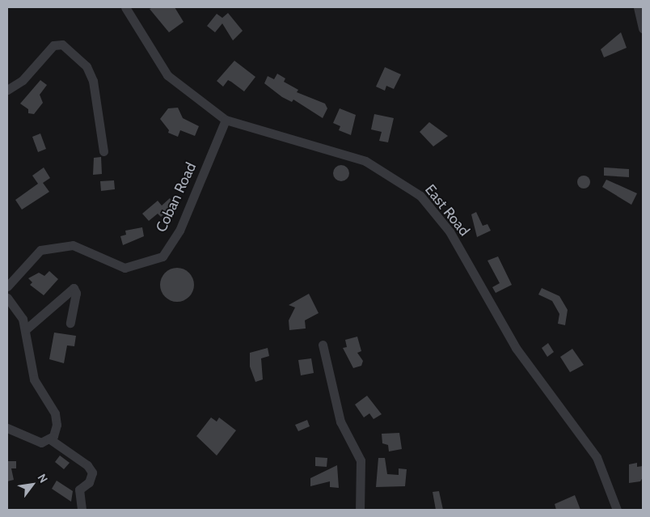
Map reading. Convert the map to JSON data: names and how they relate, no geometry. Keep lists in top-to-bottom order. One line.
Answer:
{"streets":{"street":["Coban Road","East Road"]},"crossings":[["Coban Road","East Road"]],"north":"top right"}
